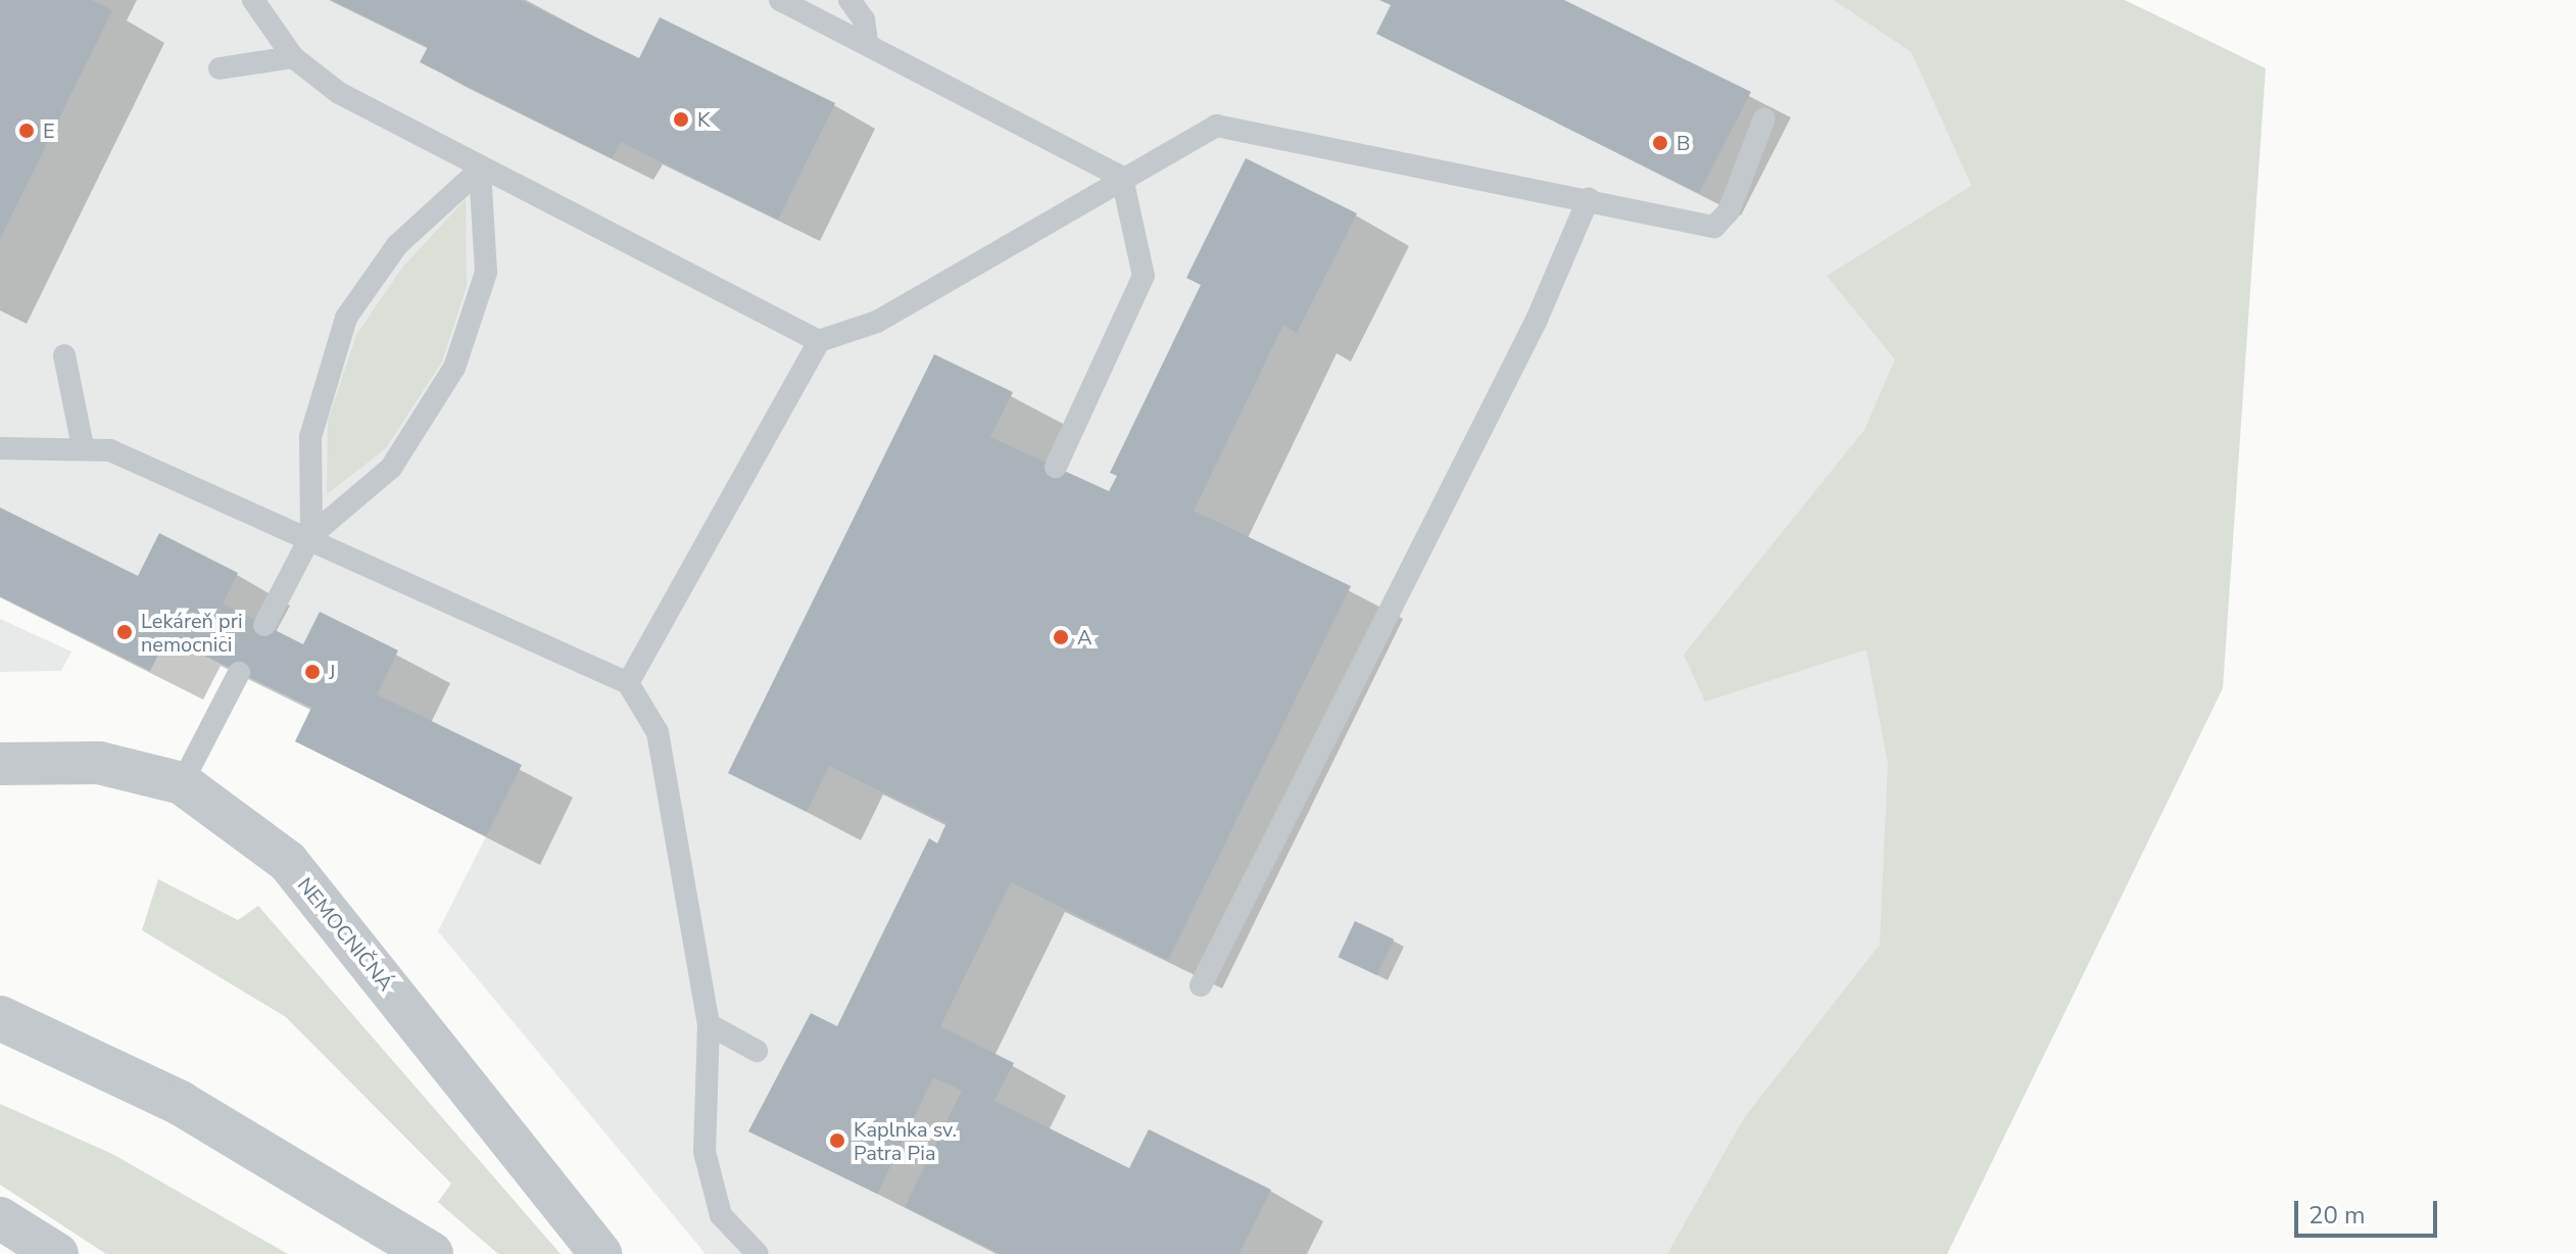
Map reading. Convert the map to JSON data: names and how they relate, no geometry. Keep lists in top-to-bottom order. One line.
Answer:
{"streets":{"street":["NEMOCNIČNÁ"]},"places":["K","E","B","Lekáreň pri nemocnici","A","J","Kaplnka sv. Patra Pia"],"scale_bar":"20 m"}
